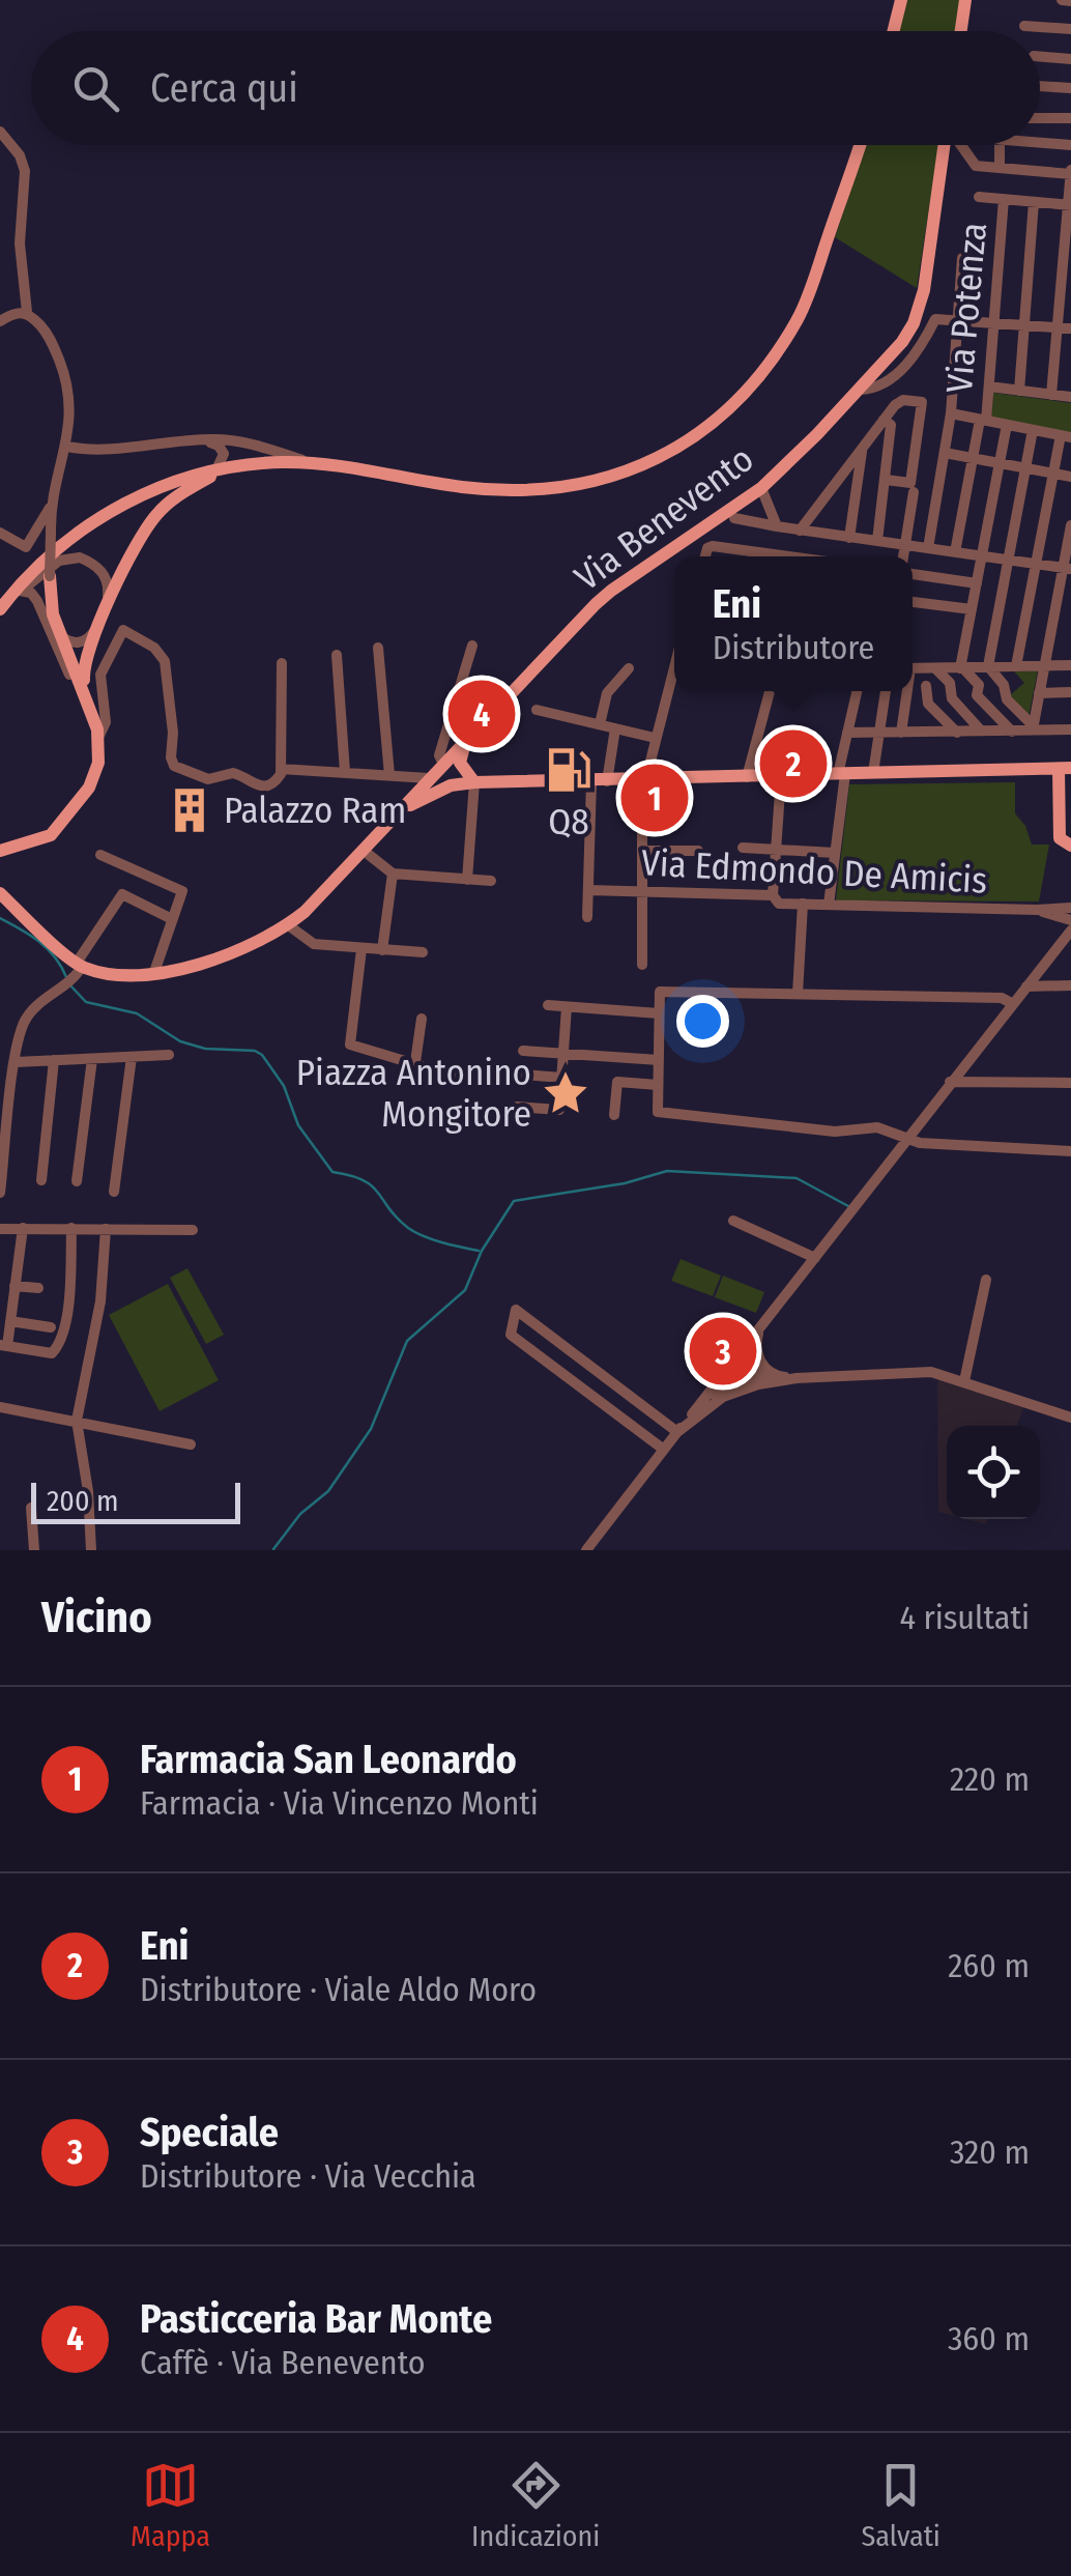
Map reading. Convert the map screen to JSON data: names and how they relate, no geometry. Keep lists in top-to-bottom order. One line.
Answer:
{"streets":{"main road":["Via Benevento"],"street":["Via Potenza","Via Edmondo De Amicis"]},"places":{"fuel station":["Q8"],"building":["Palazzo Ram"],"place":["Piazza Antonino Mongitore"]},"scale_bar":"200 m","page":{"search":"Cerca qui","popup":["Eni","Distributore"],"pins":["4","2","1","3"],"scale":"200 m","heading":["Vicino","4 risultati"],"list":[{"mark":"1","name":"Farmacia San Leonardo","note":"Farmacia · Via Vincenzo Monti","value":"220 m"},{"mark":"2","name":"Eni","note":"Distributore · Viale Aldo Moro","value":"260 m"},{"mark":"3","name":"Speciale","note":"Distributore · Via Vecchia","value":"320 m"},{"mark":"4","name":"Pasticceria Bar Monte","note":"Caffè · Via Benevento","value":"360 m"}],"nav":["Mappa","Indicazioni","Salvati"]}}
